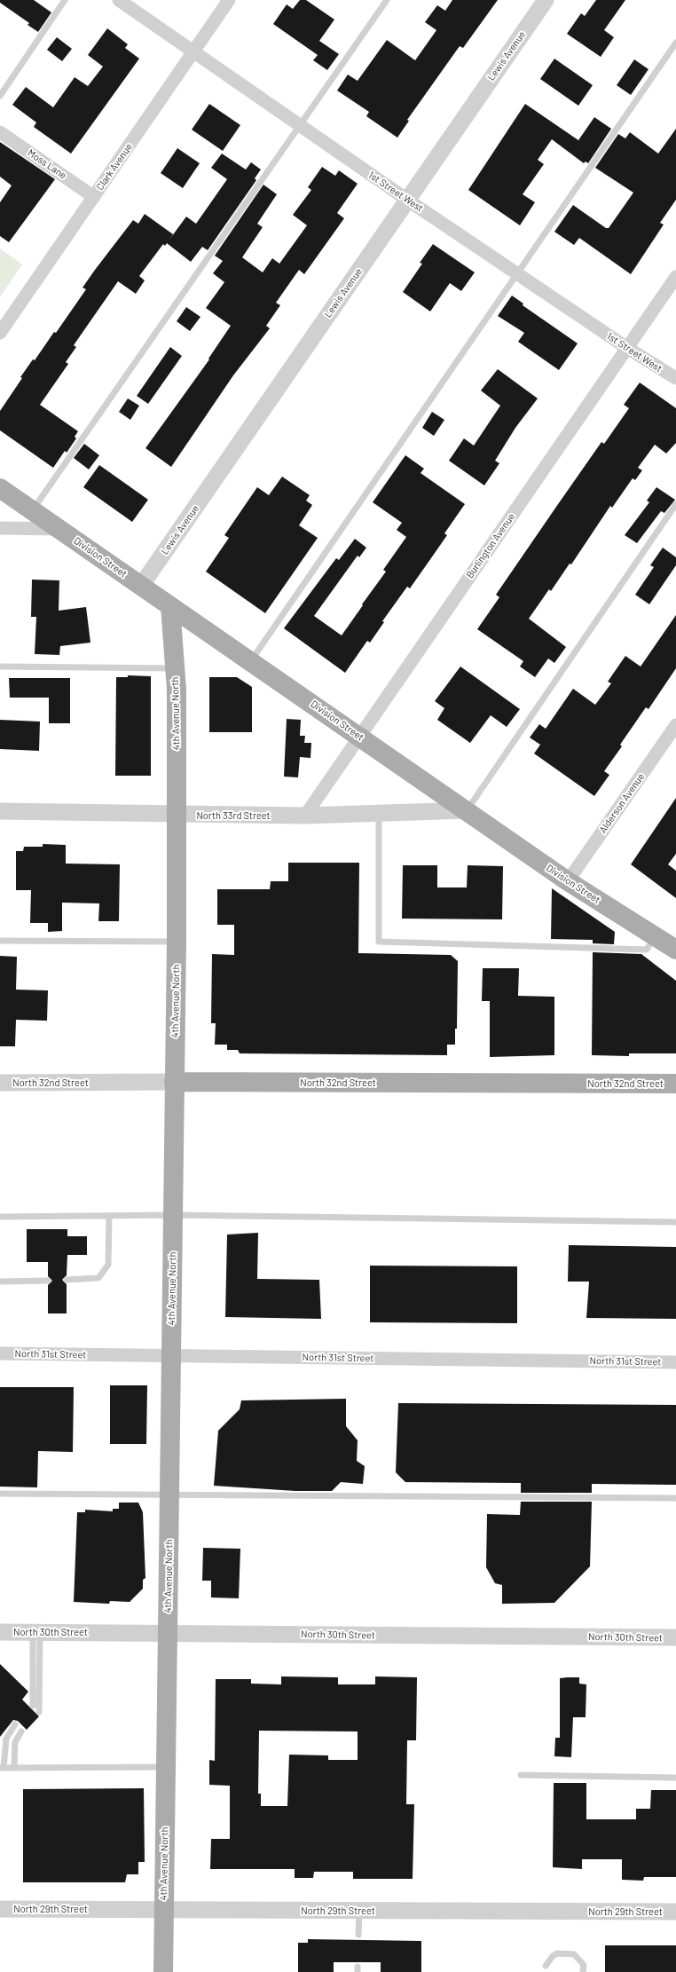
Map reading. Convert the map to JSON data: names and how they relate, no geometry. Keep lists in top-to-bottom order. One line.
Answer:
{"streets":{"main road":["Division Street","4th Avenue North","North 32nd Street"],"street":["Lewis Avenue","Moss Lane","Clark Avenue","1st Street West","Burlington Avenue","Alderson Avenue","North 33rd Street","North 31st Street","North 30th Street","North 29th Street"]},"crossings":[["Lewis Avenue","1st Street West"],["Lewis Avenue","Division Street"],["Moss Lane","Clark Avenue"],["Clark Avenue","1st Street West"],["1st Street West","Burlington Avenue"],["Burlington Avenue","Division Street"],["Burlington Avenue","North 33rd Street"],["Division Street","4th Avenue North"],["Division Street","Alderson Avenue"],["Division Street","North 33rd Street"],["4th Avenue North","North 33rd Street"],["4th Avenue North","North 32nd Street"],["4th Avenue North","North 31st Street"],["4th Avenue North","North 30th Street"],["4th Avenue North","North 29th Street"]]}
